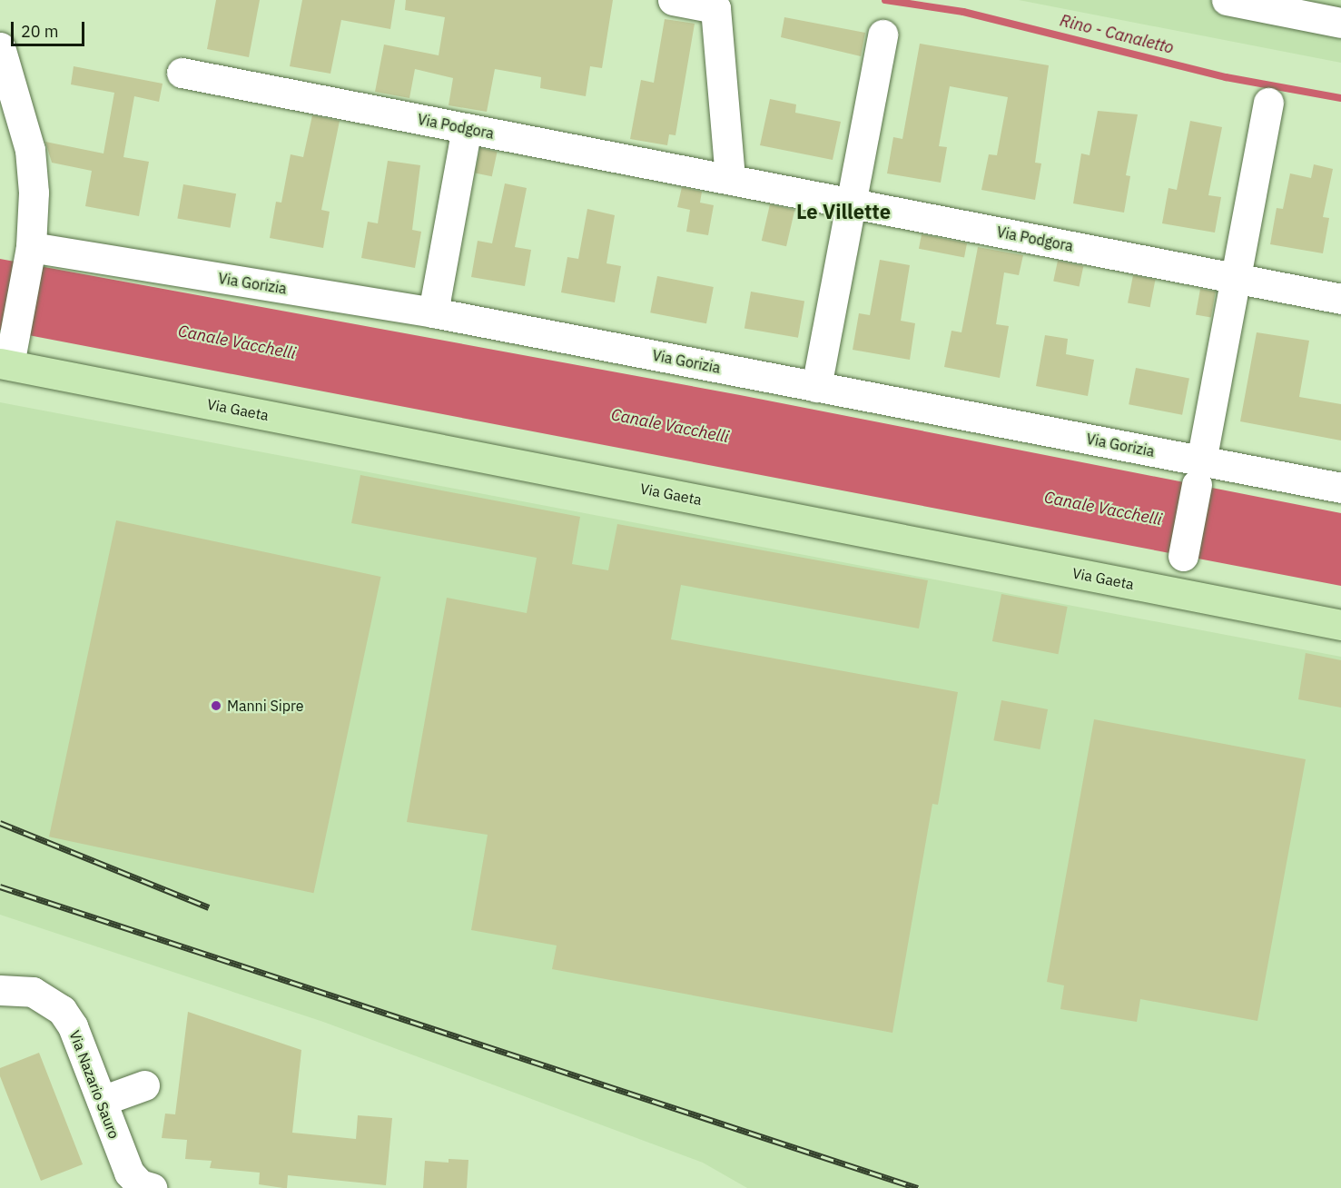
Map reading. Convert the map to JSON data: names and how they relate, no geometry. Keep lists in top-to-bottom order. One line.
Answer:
{"streets":{"main road":["Via Gaeta"],"street":["Via Podgora","Via Gorizia","Via Nazario Sauro"]},"districts":["Le Villette"],"water":["Rino - Canaletto","Canale Vacchelli"],"places":["Manni Sipre"],"scale_bar":"20 m"}
